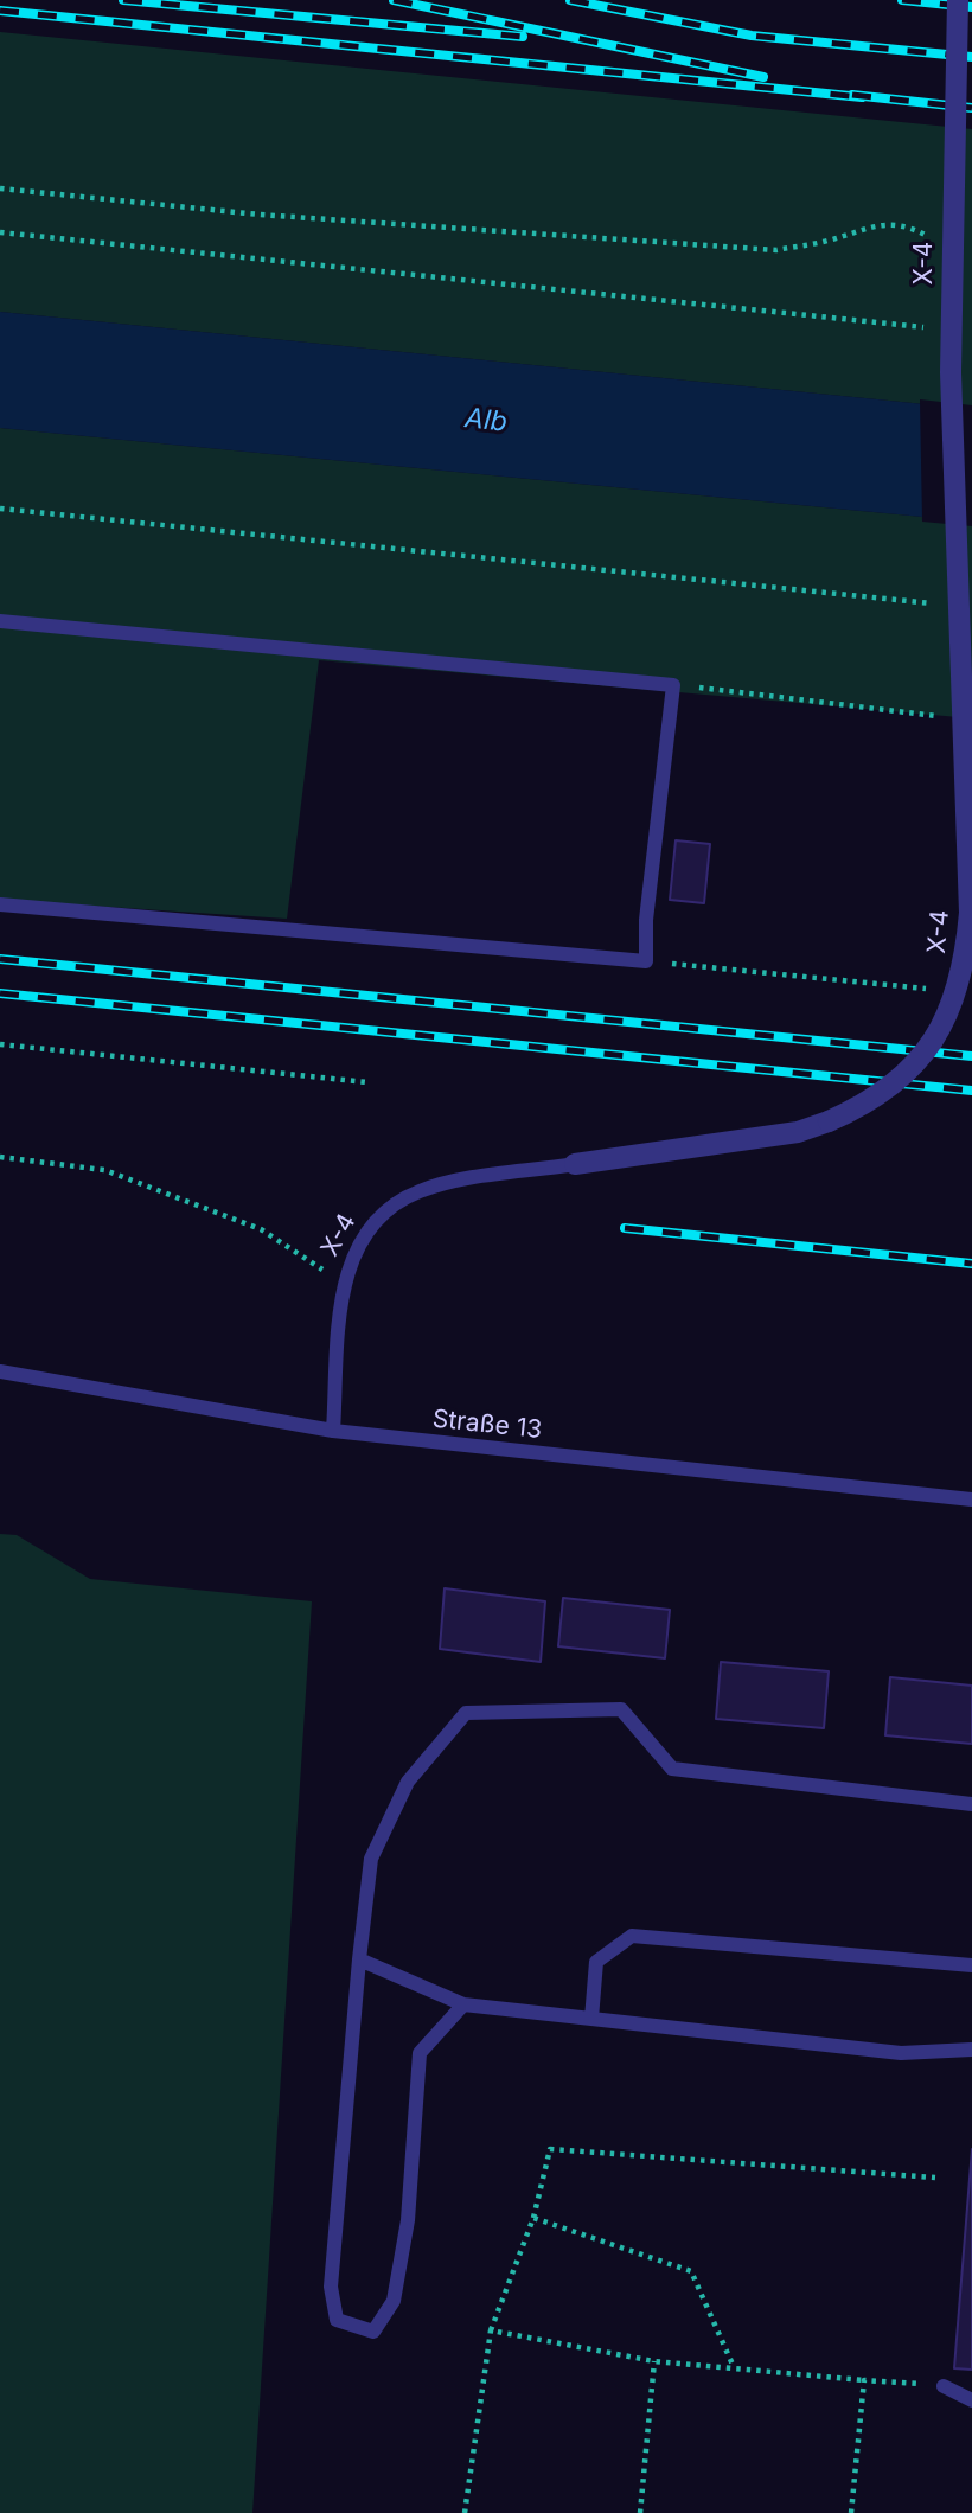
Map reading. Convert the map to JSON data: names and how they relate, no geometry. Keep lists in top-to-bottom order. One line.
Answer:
{"streets":{"street":["X-4"],"lane":["Straße 13"]},"crossings":[["X-4","Straße 13"]],"water":["Alb"]}
